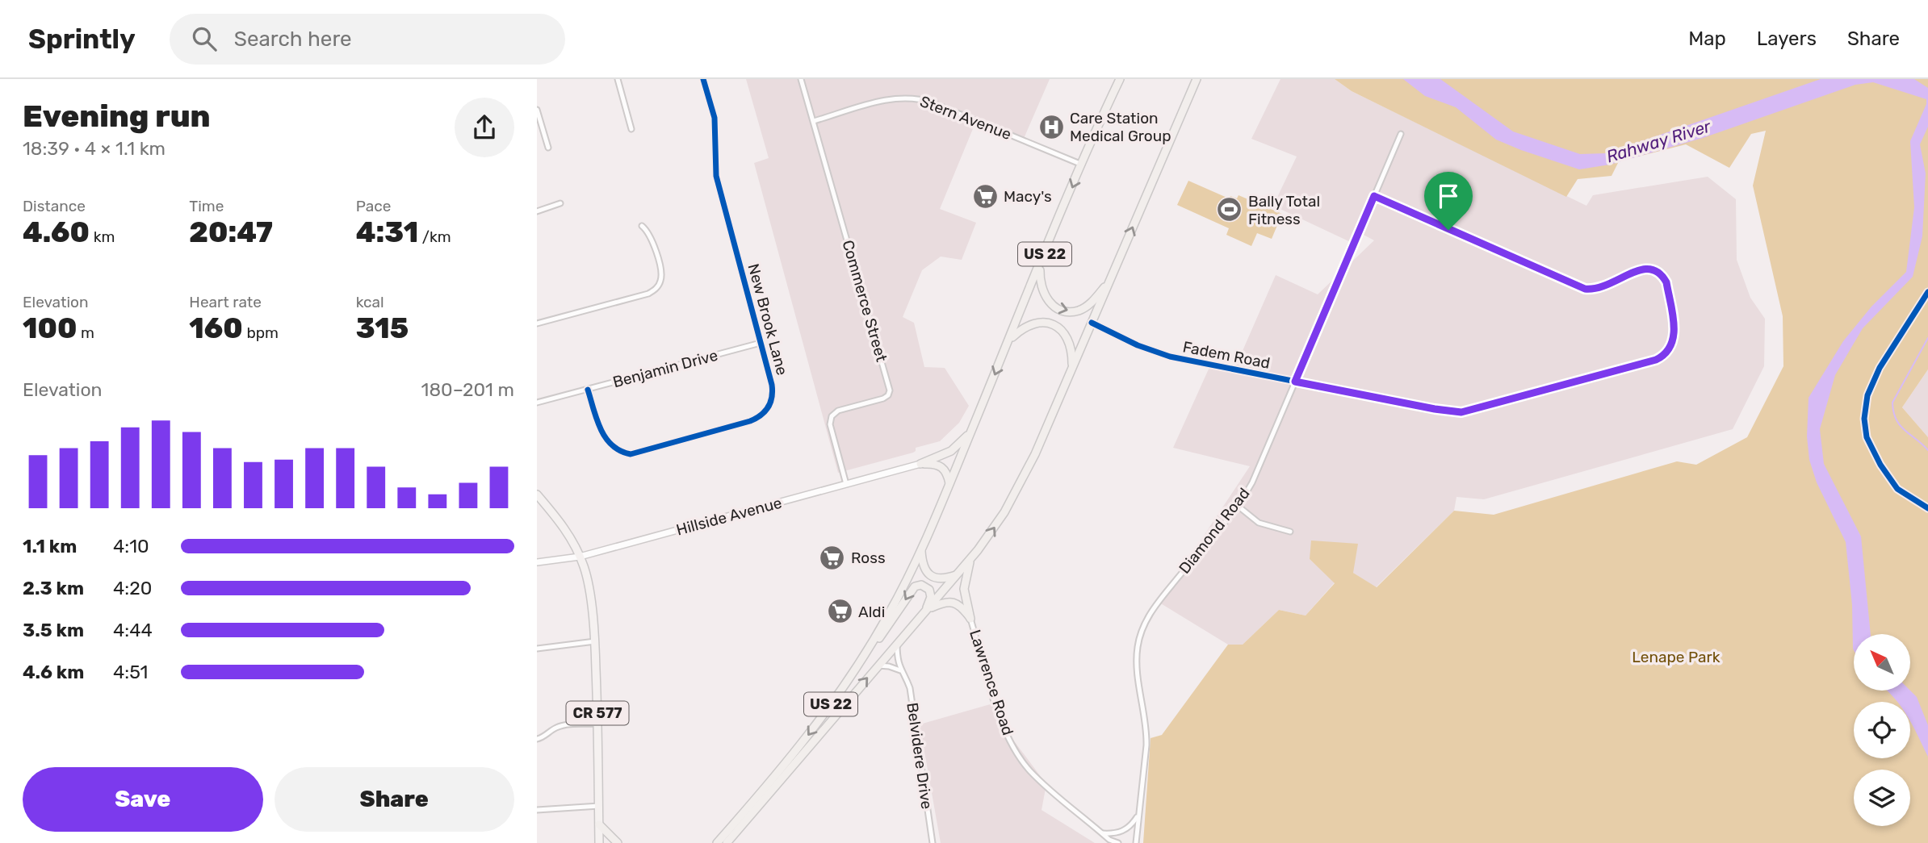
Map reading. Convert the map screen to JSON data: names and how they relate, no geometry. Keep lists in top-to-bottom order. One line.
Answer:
{"streets":{"highway":["US 22"],"main road":["CR 577"],"street":["Stern Avenue","Commerce Street","New Brook Lane","Fadem Road","Benjamin Drive","Hillside Avenue","Diamond Road","Lawrence Road","Belvidere Drive"]},"crossings":[["Stern Avenue","US 22"],["Stern Avenue","Commerce Street"],["US 22","Fadem Road"],["US 22","Belvidere Drive"],["Commerce Street","Hillside Avenue"],["New Brook Lane","Benjamin Drive"],["Fadem Road","Diamond Road"],["Hillside Avenue","CR 577"]],"water":["Rahway River"],"parks":["Lenape Park"],"places":{"hospital":["Care Station Medical Group"],"supermarket":["Macy's","Ross","Aldi"],"sports":["Bally Total Fitness"]},"north":"top left","page":{"header":"Sprintly","search":"Search here","nav":["Map","Layers","Share"],"heading":["Evening run","18:39 · 4 × 1.1 km"],"stats":[["Distance","4.60 km"],["Time","20:47"],["Pace","4:31 /km"],["Elevation","100 m"],["Heart rate","160 bpm"],["kcal","315"]],"chart":["Elevation","180–201 m"],"list":[{"name":"1.1 km","note":"4:10"},{"name":"2.3 km","note":"4:20"},{"name":"3.5 km","note":"4:44"},{"name":"4.6 km","note":"4:51"}],"buttons":["Save","Share"]}}
